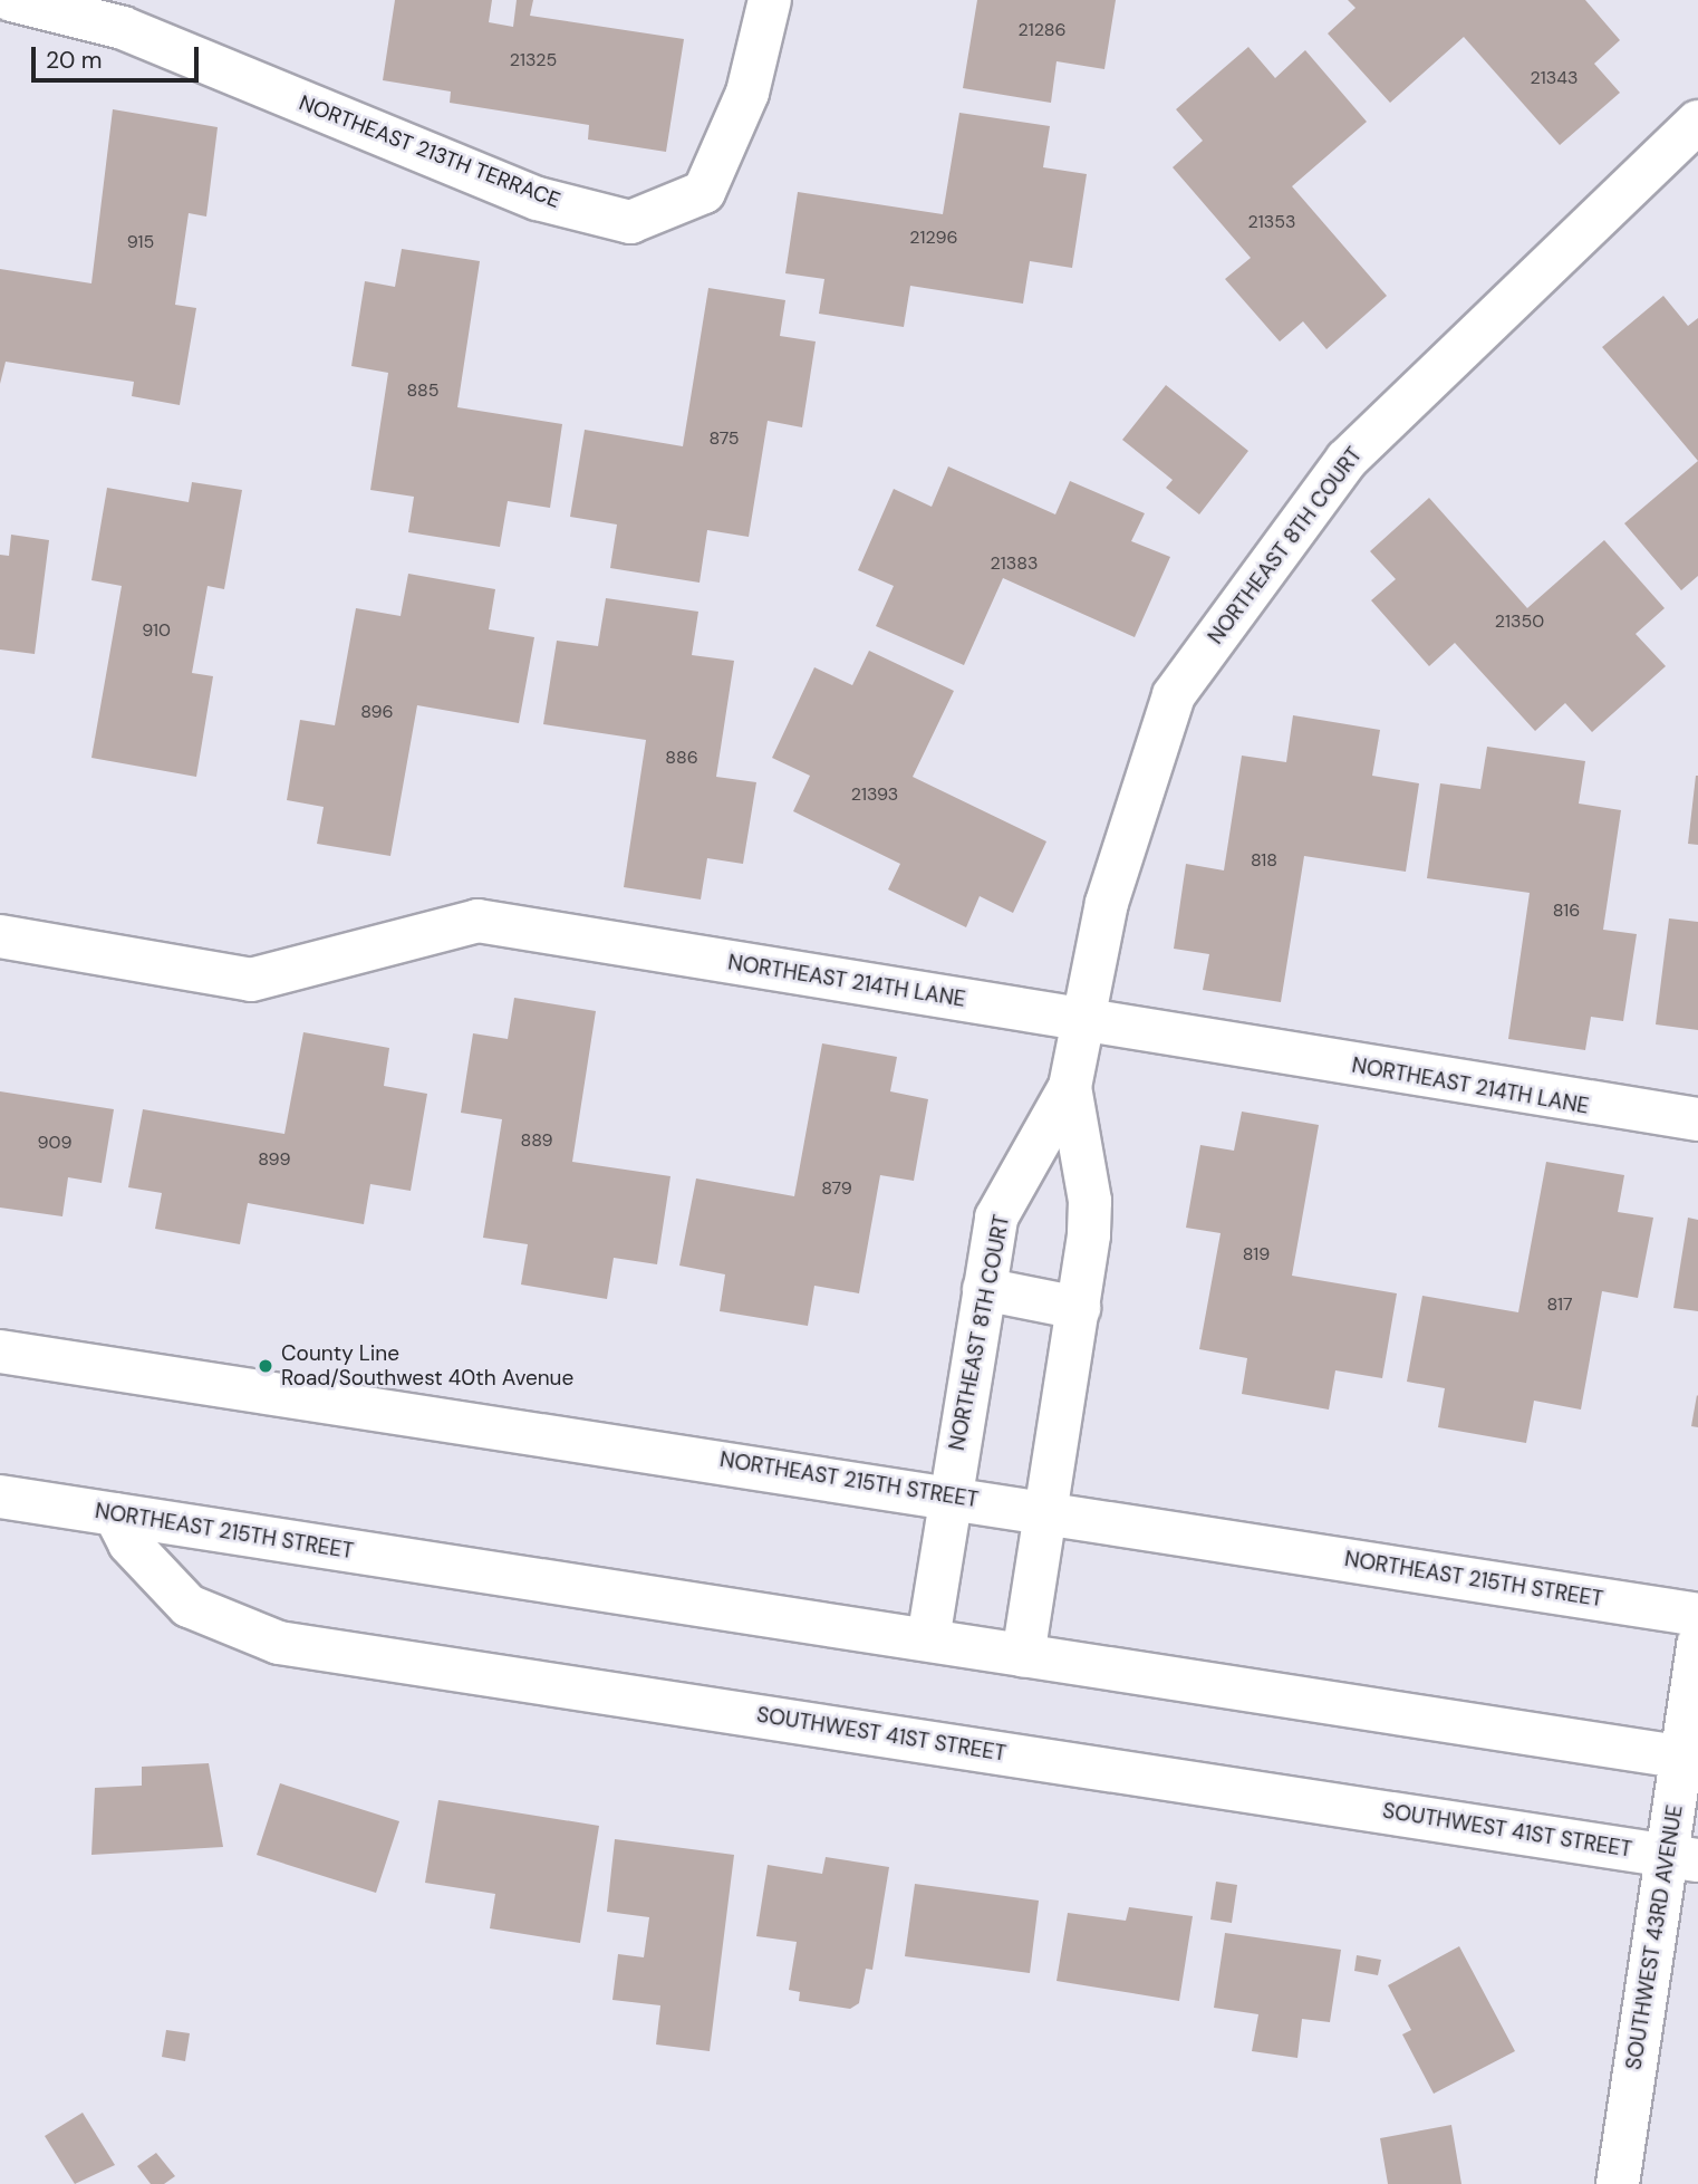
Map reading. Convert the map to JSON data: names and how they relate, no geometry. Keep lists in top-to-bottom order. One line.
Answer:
{"streets":{"street":["NORTHEAST 213TH TERRACE","NORTHEAST 8TH COURT","NORTHEAST 214TH LANE","NORTHEAST 215TH STREET","SOUTHWEST 41ST STREET","SOUTHWEST 43RD AVENUE"]},"crossings":[["NORTHEAST 8TH COURT","NORTHEAST 214TH LANE"],["NORTHEAST 8TH COURT","NORTHEAST 215TH STREET"],["NORTHEAST 215TH STREET","SOUTHWEST 41ST STREET"],["NORTHEAST 215TH STREET","SOUTHWEST 43RD AVENUE"],["SOUTHWEST 41ST STREET","SOUTHWEST 43RD AVENUE"]],"places":["County Line Road/Southwest 40th Avenue"],"house_numbers":["21286","21325","21343","21353","21296","915","885","875","21383","21350","910","896","886","21393","818","816","889","909","899","879","819","817"],"scale_bar":"20 m"}
